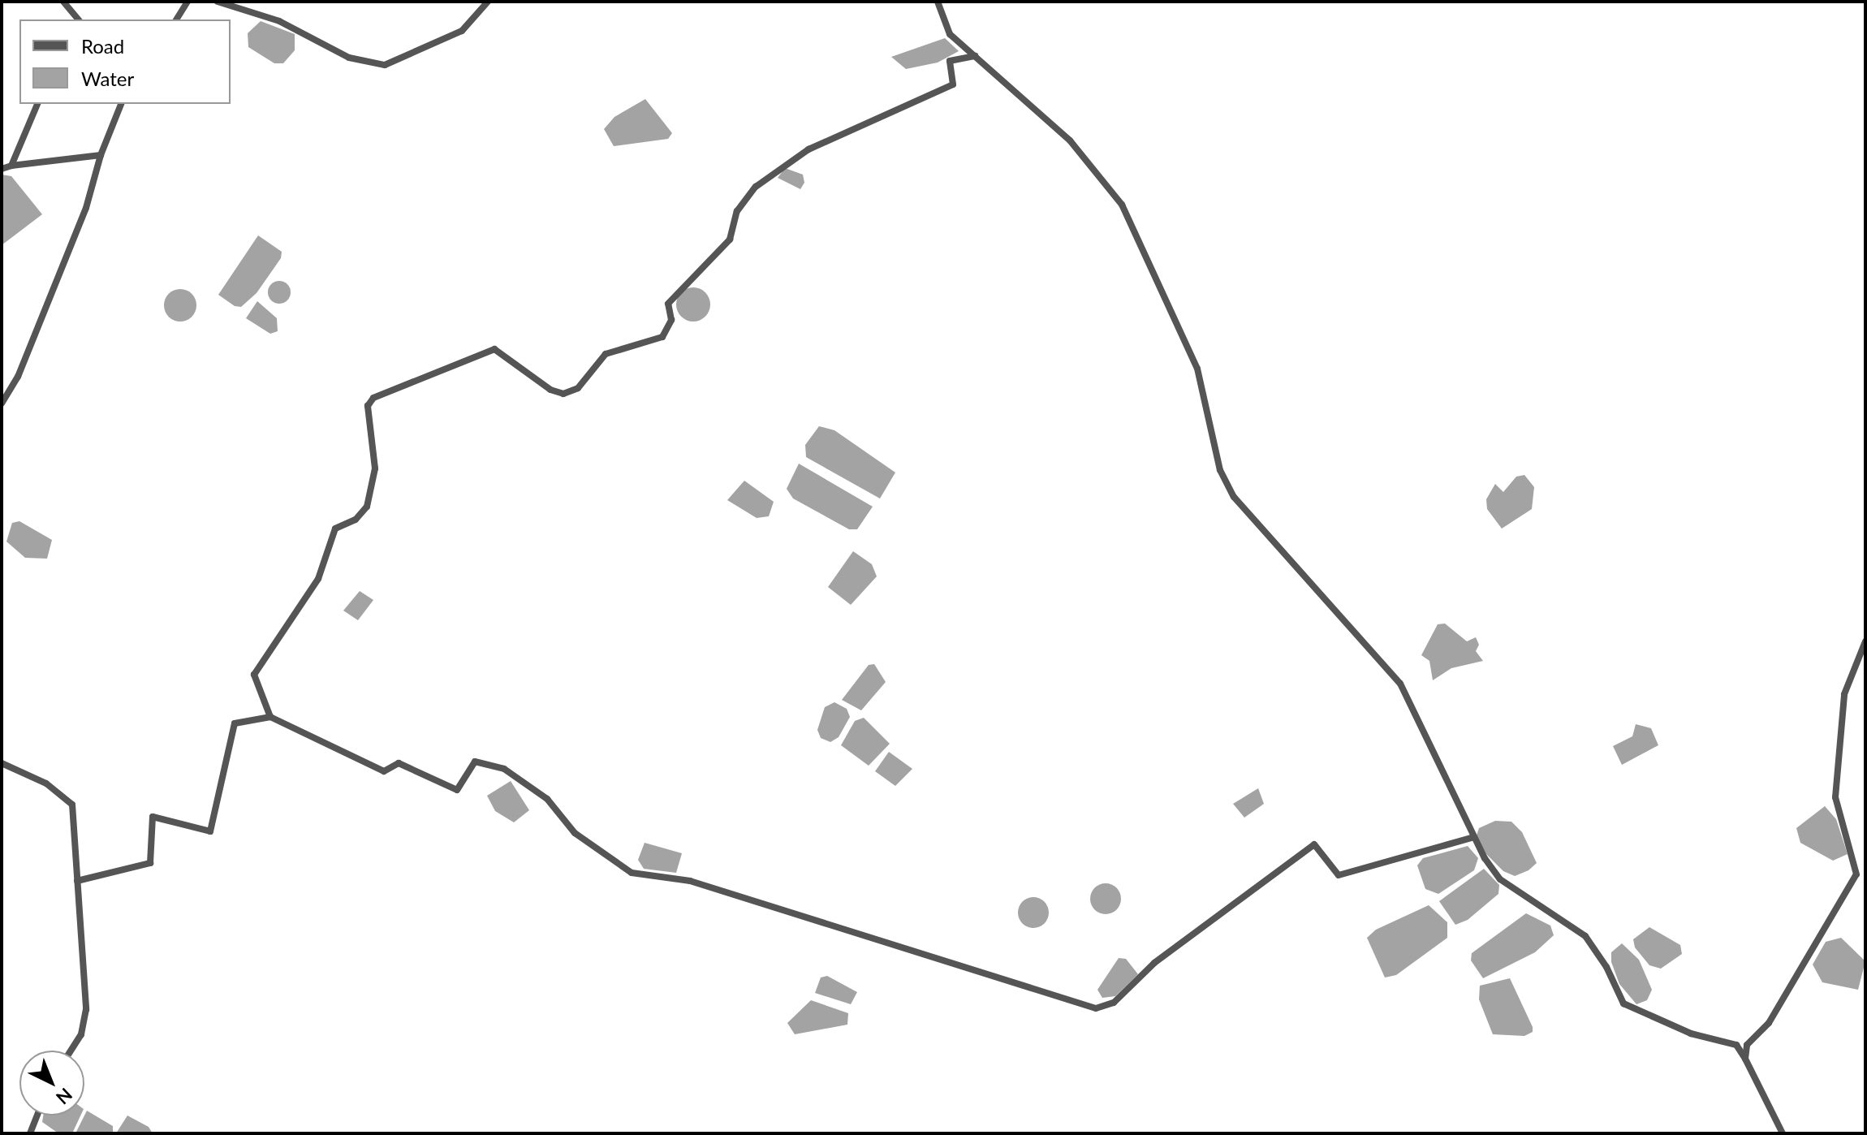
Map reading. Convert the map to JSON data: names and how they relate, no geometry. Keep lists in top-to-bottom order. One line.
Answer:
{"legend":["Road","Water"],"north":"bottom right"}
